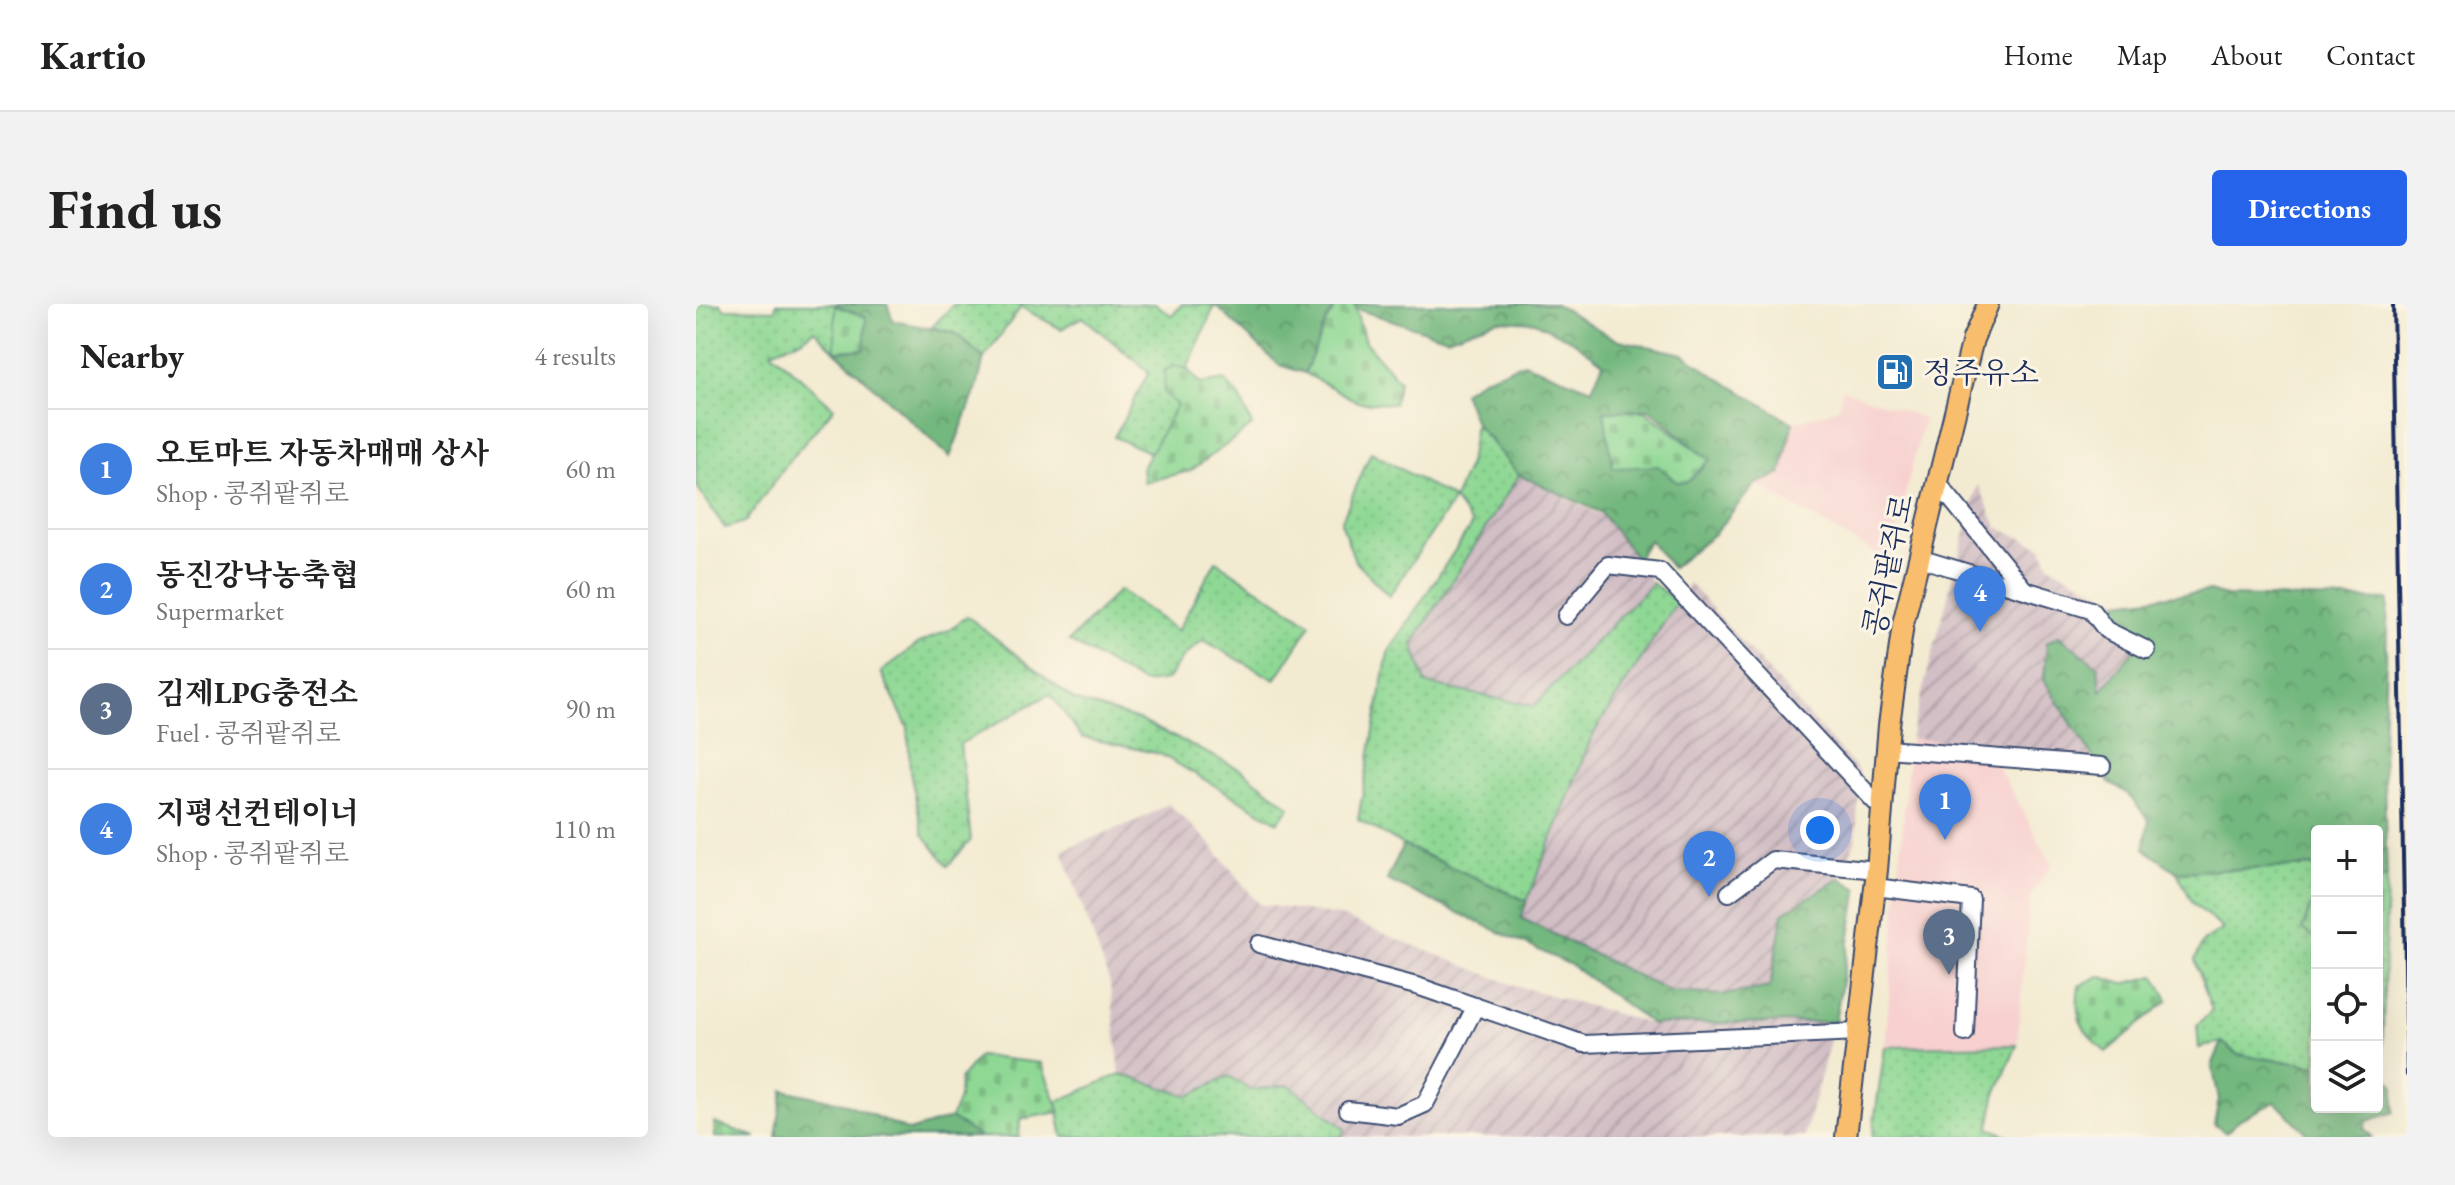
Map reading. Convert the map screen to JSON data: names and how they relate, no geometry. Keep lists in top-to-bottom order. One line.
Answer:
{"streets":{"main road":["콩쥐팥쥐로"]},"places":{"fuel station":["정주유소"]},"page":{"header":"Kartio","nav":["Home","Map","About","Contact"],"buttons":"Directions","title":"Find us","heading":["Nearby","4 results"],"list":[{"mark":"1","name":"오토마트 자동차매매 상사","note":"Shop · 콩쥐팥쥐로","value":"60 m"},{"mark":"2","name":"동진강낙농축협","note":"Supermarket","value":"60 m"},{"mark":"3","name":"김제LPG충전소","note":"Fuel · 콩쥐팥쥐로","value":"90 m"},{"mark":"4","name":"지평선컨테이너","note":"Shop · 콩쥐팥쥐로","value":"110 m"}],"pins":["4","1","2","3"],"map_buttons":["+","−"]}}
